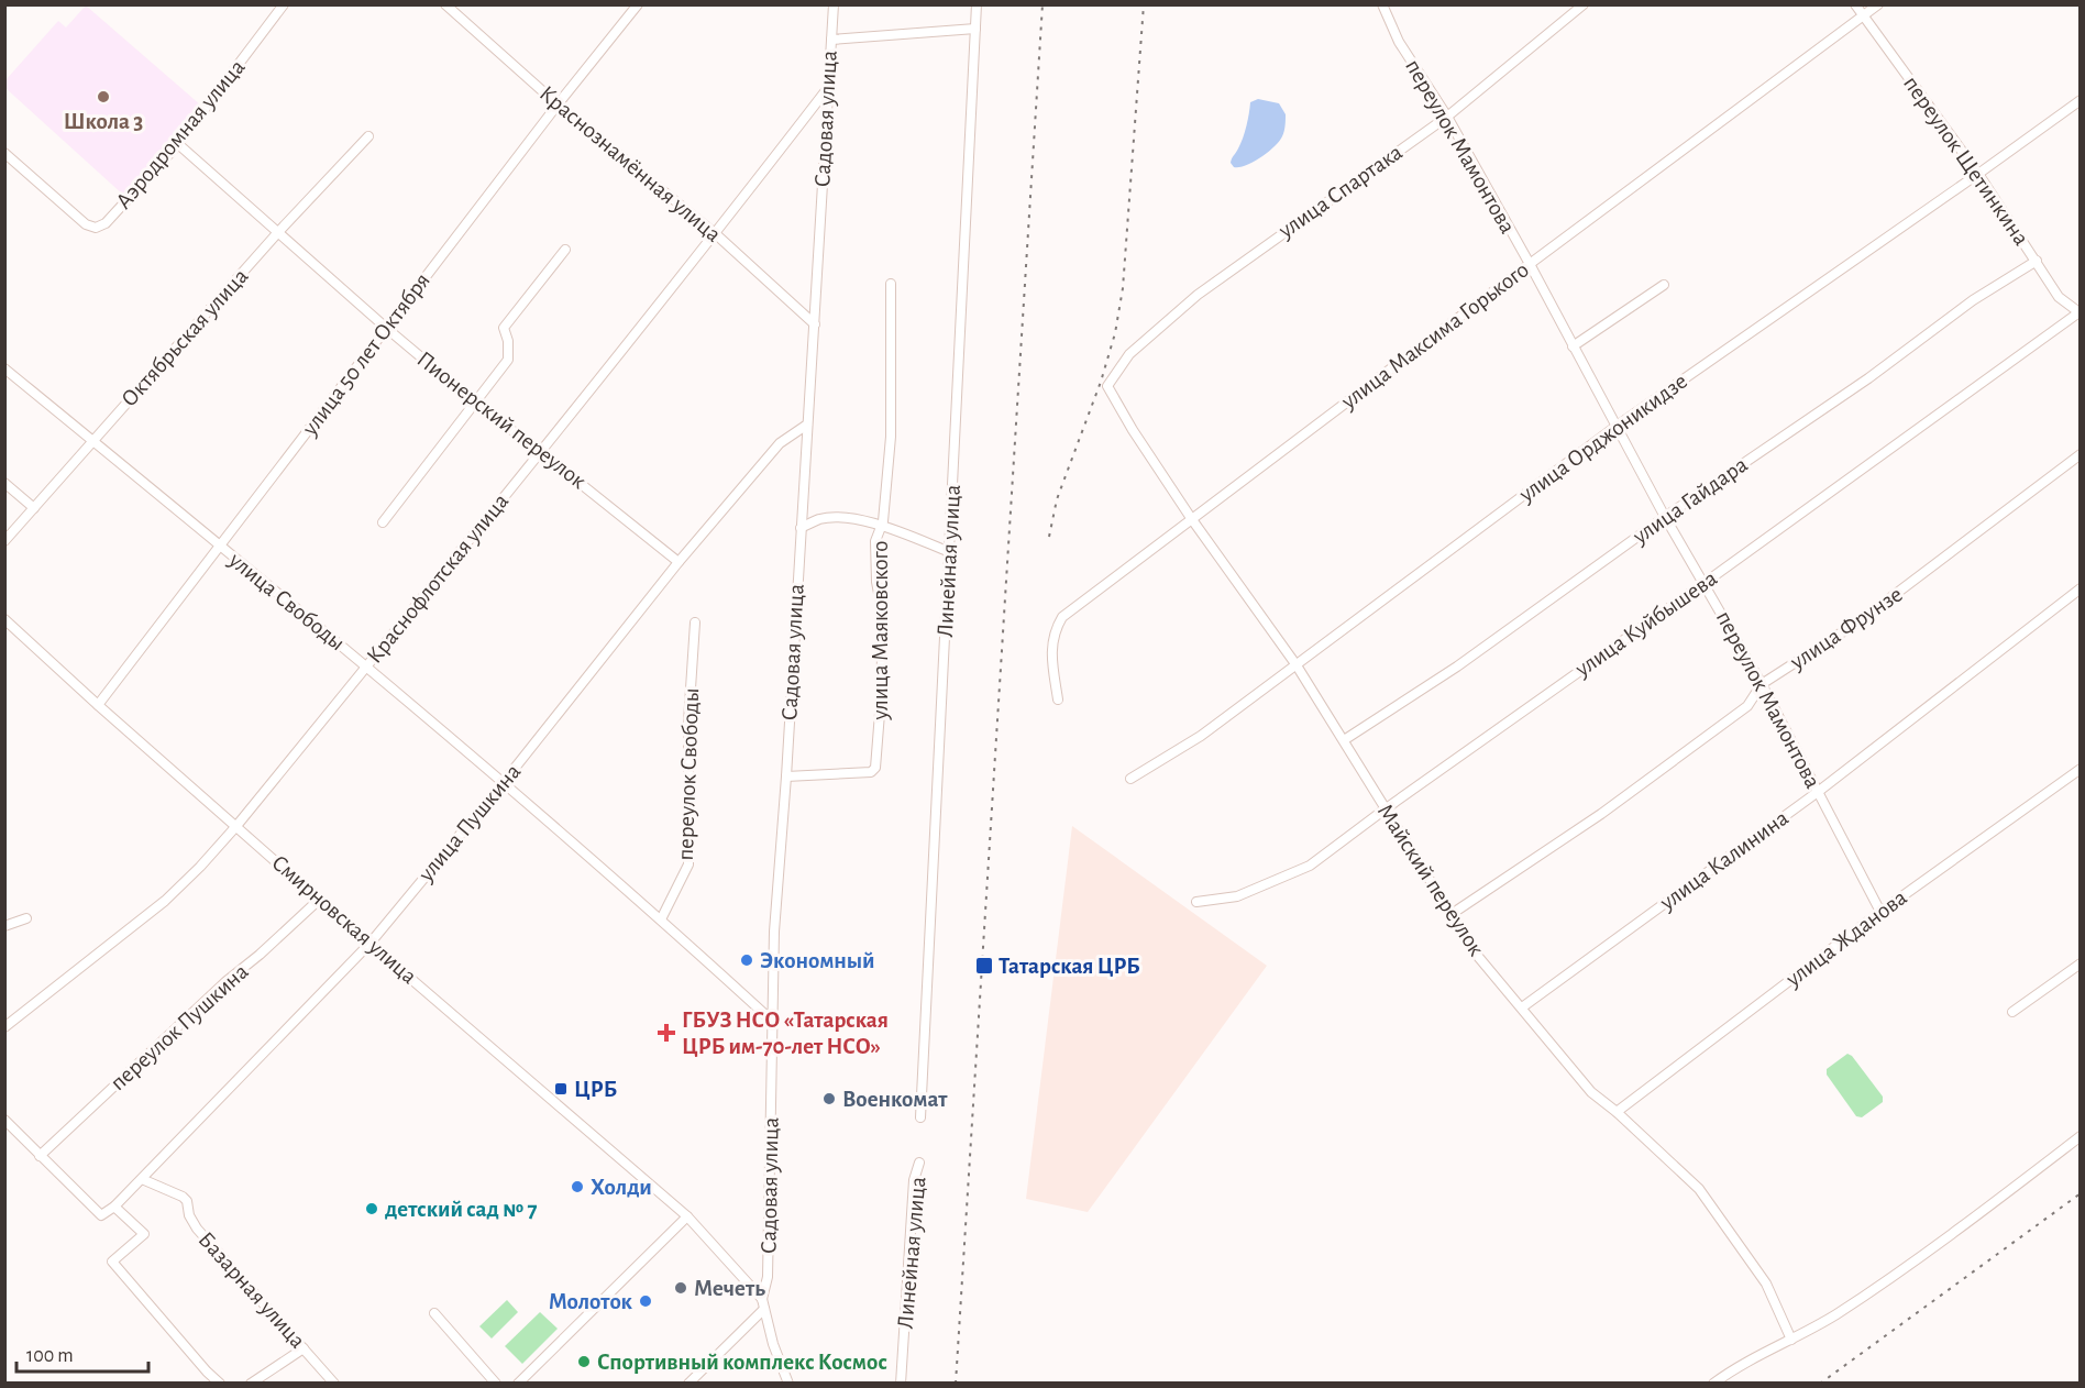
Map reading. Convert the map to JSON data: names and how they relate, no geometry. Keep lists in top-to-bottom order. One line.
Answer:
{"streets":{"street":["Садовая улица","Аэродромная улица","переулок Мамонтова","переулок Щетинкина","Краснознамённая улица","улица Спартака","улица Максима Горького","Октябрьская улица","улица 50 лет Октября","Пионерский переулок","улица Орджоникидзе","улица Гайдара","Линейная улица","Краснофлотская улица","улица Свободы","улица Куйбышева","улица Фрунзе","улица Маяковского","переулок Свободы","улица Пушкина","улица Калинина","Майский переулок","Смирновская улица","улица Жданова","переулок Пушкина","Базарная улица"]},"crossings":[["Садовая улица","Краснознамённая улица"],["Садовая улица","Краснофлотская улица"],["Садовая улица","улица Свободы"],["Садовая улица","улица Маяковского"],["Садовая улица","улица Пушкина"],["Садовая улица","Смирновская улица"],["Аэродромная улица","Пионерский переулок"],["переулок Мамонтова","улица Спартака"],["переулок Мамонтова","улица Максима Горького"],["переулок Мамонтова","улица Орджоникидзе"],["переулок Мамонтова","улица Гайдара"],["переулок Мамонтова","улица Куйбышева"],["переулок Мамонтова","улица Фрунзе"],["переулок Мамонтова","улица Калинина"],["переулок Мамонтова","улица Жданова"],["переулок Щетинкина","улица Максима Горького"],["переулок Щетинкина","улица Орджоникидзе"],["переулок Щетинкина","улица Гайдара"],["переулок Щетинкина","улица Куйбышева"],["Краснознамённая улица","улица 50 лет Октября"],["Краснознамённая улица","Краснофлотская улица"],["улица Спартака","Майский переулок"],["улица Максима Горького","Майский переулок"],["Октябрьская улица","Пионерский переулок"],["Октябрьская улица","улица Свободы"],["улица 50 лет Октября","Пионерский переулок"],["улица 50 лет Октября","улица Свободы"],["улица 50 лет Октября","Смирновская улица"],["Пионерский переулок","Краснофлотская улица"],["Пионерский переулок","улица Пушкина"],["улица Орджоникидзе","Майский переулок"],["улица Гайдара","Майский переулок"],["Краснофлотская улица","улица Свободы"],["Краснофлотская улица","Смирновская улица"],["улица Свободы","переулок Свободы"],["улица Свободы","улица Пушкина"],["улица Куйбышева","Майский переулок"],["улица Фрунзе","Майский переулок"],["улица Пушкина","Смирновская улица"],["улица Пушкина","Базарная улица"],["улица Калинина","Майский переулок"],["Майский переулок","улица Жданова"],["Смирновская улица","переулок Пушкина"]],"places":{"other":["Школа 3","Экономный","Военкомат","Холди","детский сад № 7","Мечеть","Молоток","Спортивный комплекс Космос"],"transit":["Татарская ЦРБ","ЦРБ"],"health":["ГБУЗ НСО «Татарская ЦРБ им-70-лет НСО»"]},"scale_bar":"100 m"}
